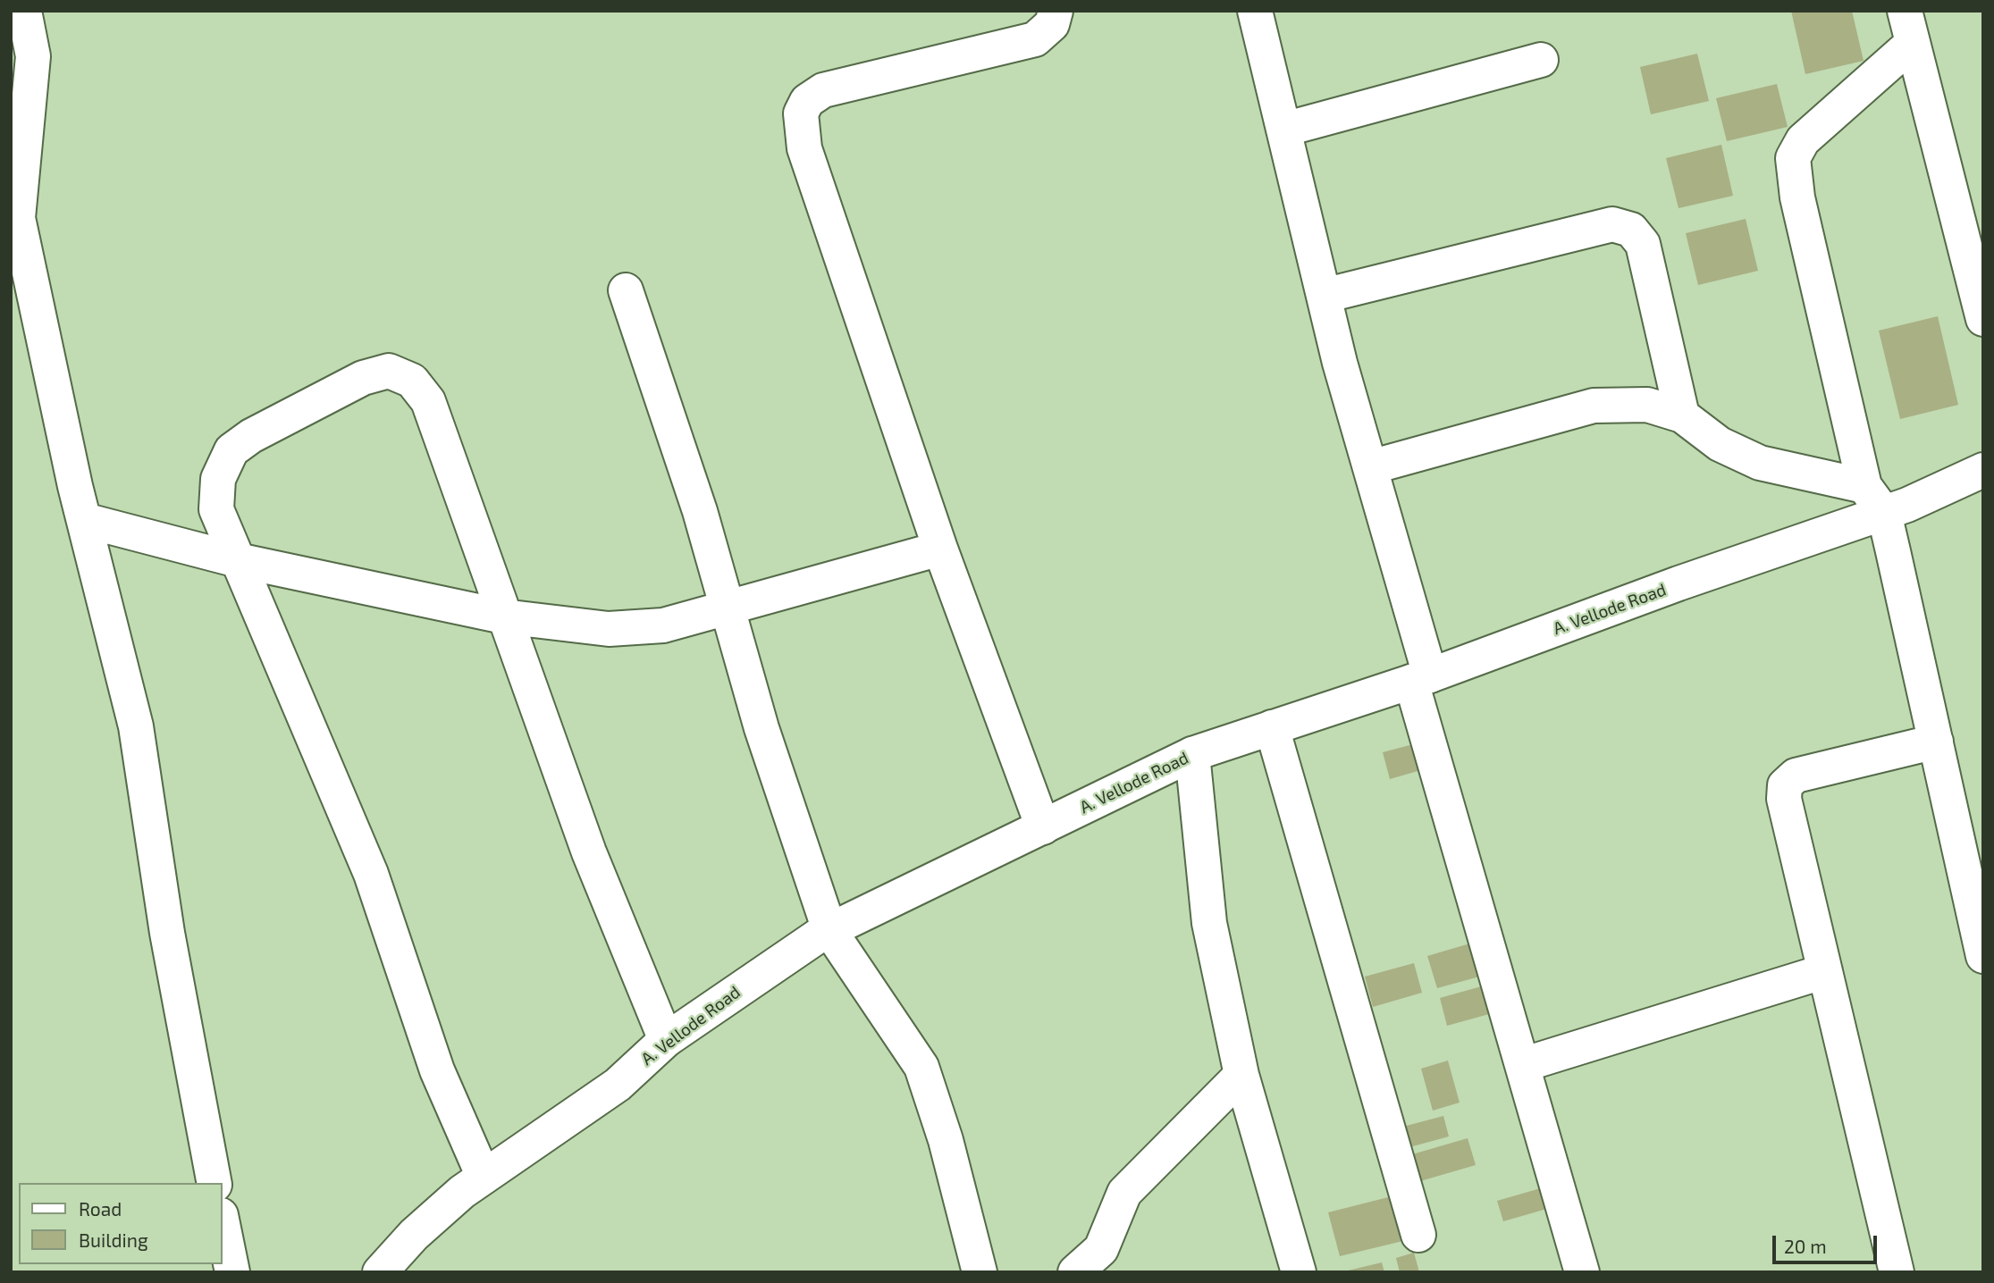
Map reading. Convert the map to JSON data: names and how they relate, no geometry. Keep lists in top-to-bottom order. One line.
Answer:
{"streets":{"street":["A. Vellode Road"]},"legend":["Road","Building"],"scale_bar":"20 m"}
